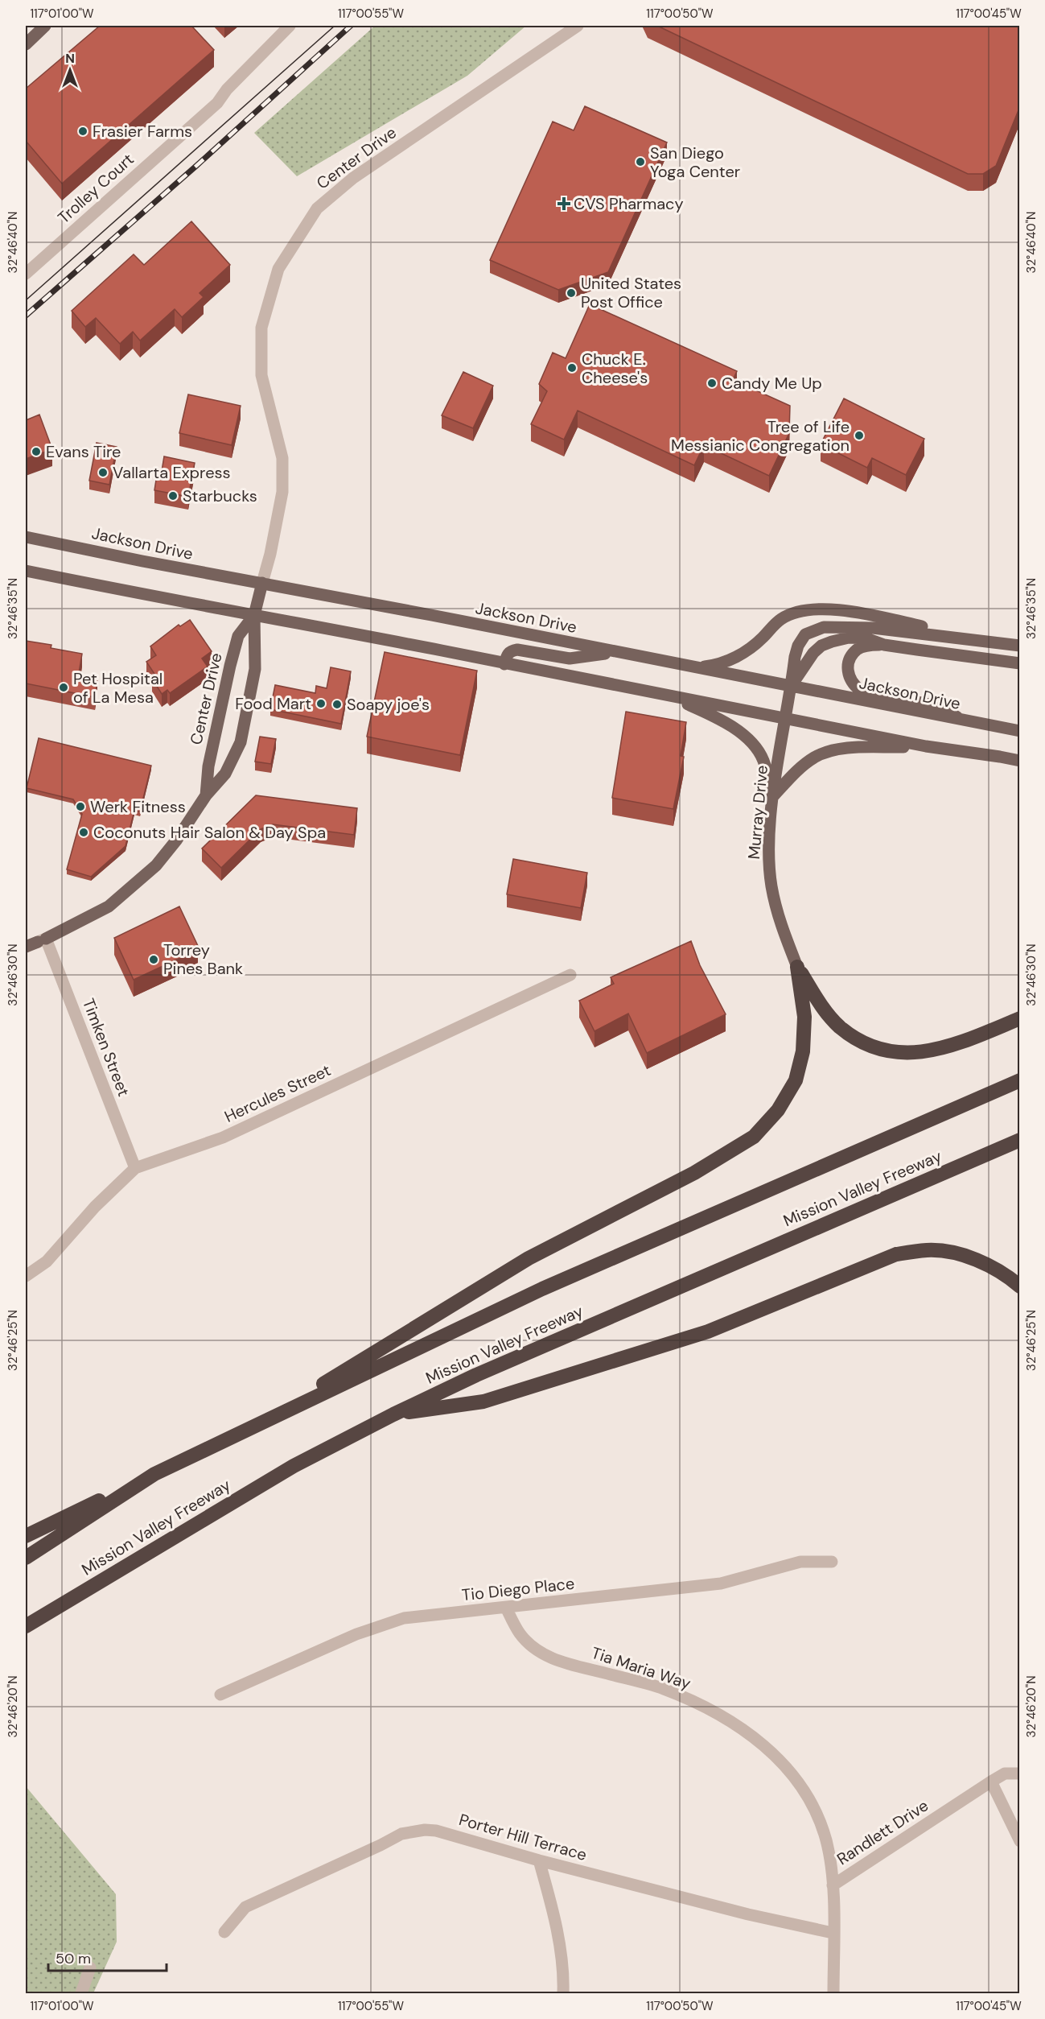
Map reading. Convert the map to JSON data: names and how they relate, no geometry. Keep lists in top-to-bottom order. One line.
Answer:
{"streets":{"highway":["Mission Valley Freeway"],"main road":["Center Drive","Jackson Drive","Murray Drive"],"street":["Trolley Court","Timken Street","Hercules Street","Tio Diego Place","Tia Maria Way","Randlett Drive","Porter Hill Terrace"]},"crossings":[["Center Drive","Jackson Drive"],["Center Drive","Timken Street"],["Jackson Drive","Murray Drive"],["Timken Street","Hercules Street"],["Tio Diego Place","Tia Maria Way"],["Tia Maria Way","Randlett Drive"],["Randlett Drive","Porter Hill Terrace"]],"places":{"other":["Frasier Farms","San Diego Yoga Center","United States Post Office","Chuck E. Cheese's","Candy Me Up","Tree of Life Messianic Congregation","Evans Tire","Vallarta Express","Starbucks","Pet Hospital of La Mesa","Food Mart","Soapy joe's","Werk Fitness","Coconuts Hair Salon & Day Spa","Torrey Pines Bank"],"health":["CVS Pharmacy"]},"scale_bar":"50 m","north":"top","coordinates":["117°01'00\"W","117°00'55\"W","117°00'50\"W","117°00'45\"W","32°46'40\"N","32°46'35\"N","32°46'30\"N","32°46'25\"N","32°46'20\"N"]}
